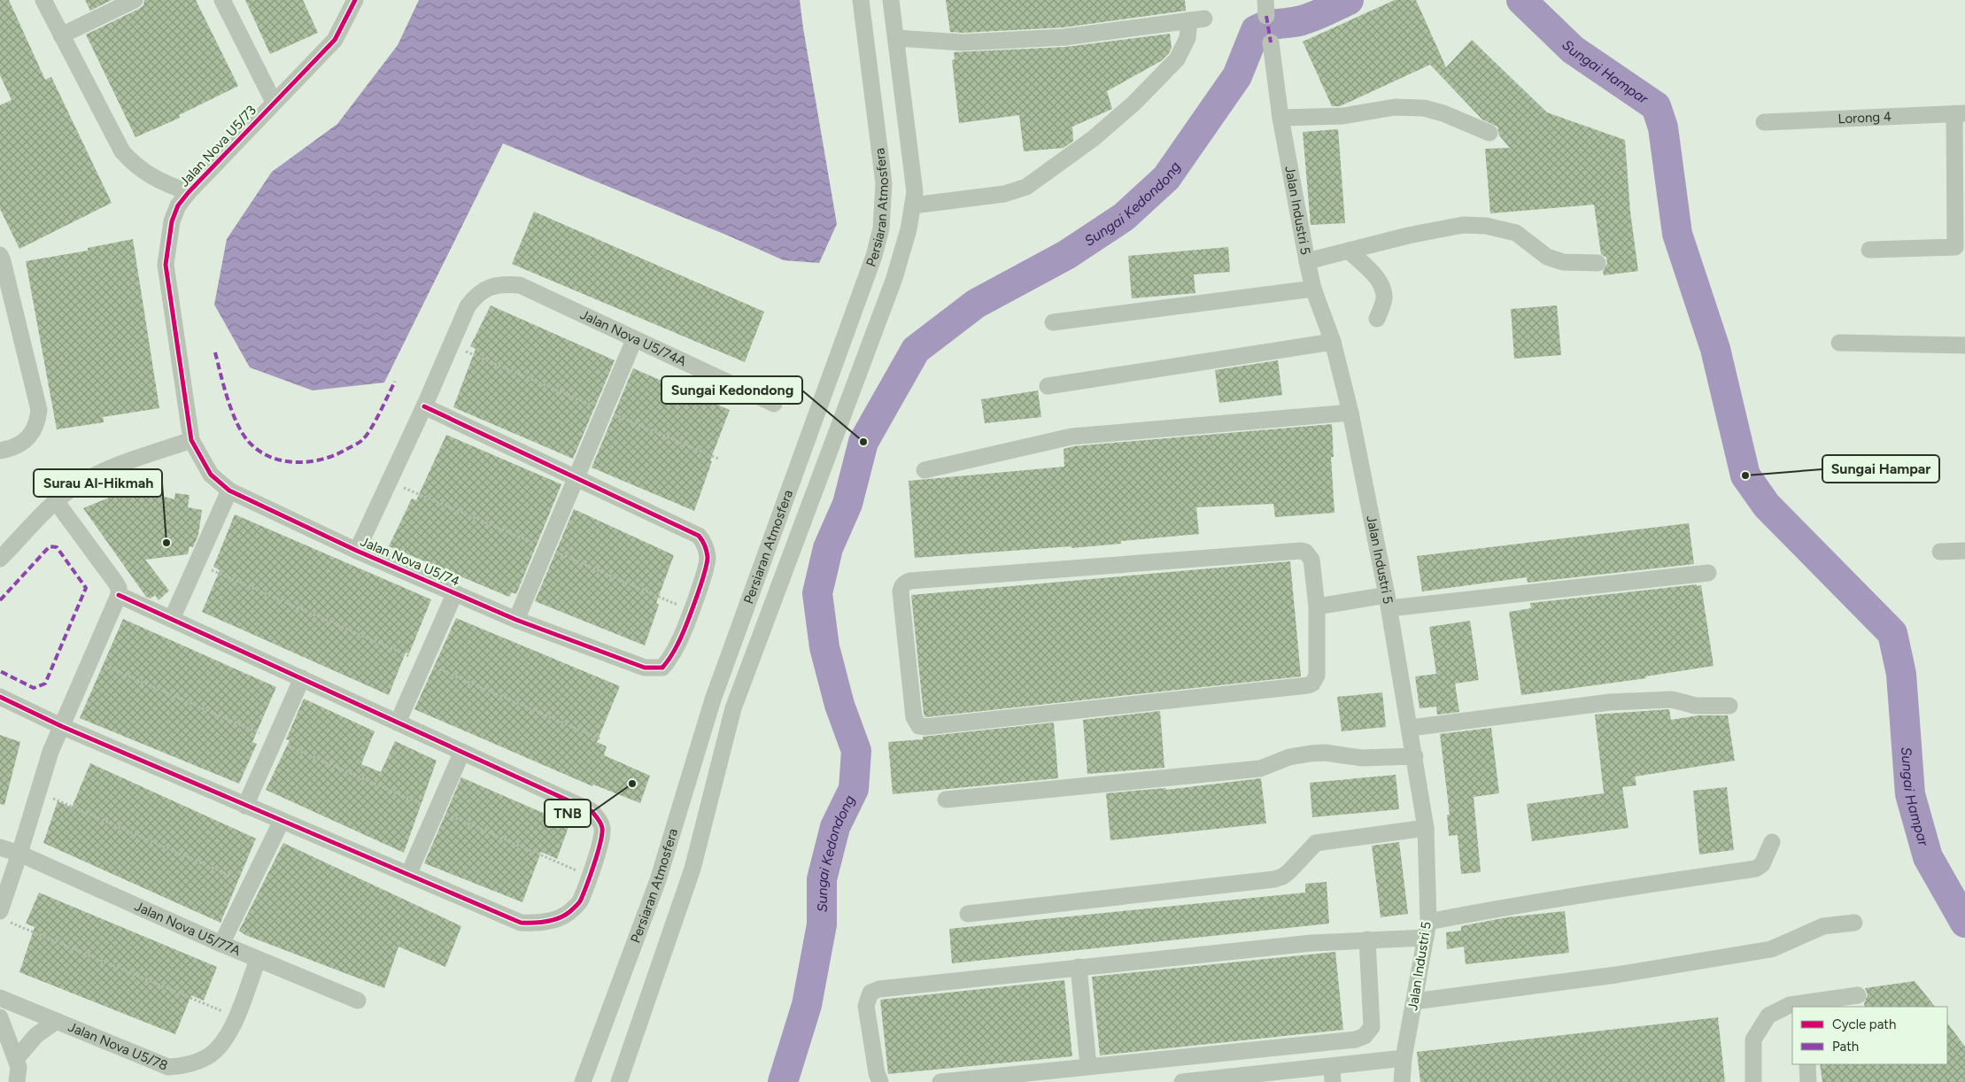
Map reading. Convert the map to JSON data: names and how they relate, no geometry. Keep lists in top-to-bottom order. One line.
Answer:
{"streets":{"street":["Lorong 4","Jalan Nova U5/73","Persiaran Atmosfera","Jalan Industri 5","Jalan Nova U5/74A","Jalan Nova U5/74","Jalan Nova U5/77A","Jalan Nova U5/78"]},"crossings":[["Jalan Nova U5/73","Jalan Nova U5/74"],["Jalan Nova U5/77A","Jalan Nova U5/78"]],"water":["Sungai Hampar","Sungai Kedondong"],"places":["Sungai Kedondong","Sungai Hampar","Surau Al-Hikmah","TNB"],"legend":["Cycle path","Path"]}
